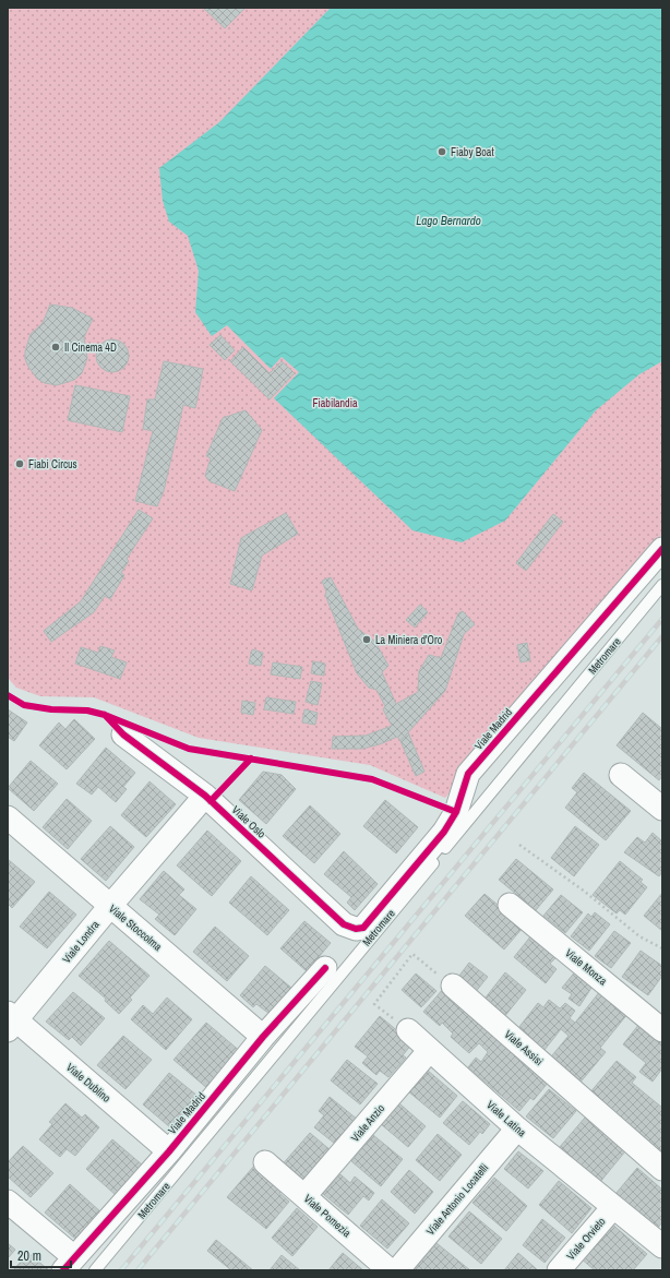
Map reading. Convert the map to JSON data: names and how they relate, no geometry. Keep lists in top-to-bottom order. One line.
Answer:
{"streets":{"street":["Viale Madrid","Viale Oslo","Viale Stoccolma","Viale Londra","Viale Monza","Viale Assisi","Viale Dublino","Viale Latina","Viale Anzio","Viale Antonio Locatelli","Viale Pomezia","Viale Orvieto"],"lane":["Metromare"]},"crossings":[["Viale Madrid","Viale Oslo"],["Viale Madrid","Viale Stoccolma"],["Viale Madrid","Viale Dublino"],["Viale Oslo","Viale Londra"],["Viale Stoccolma","Viale Londra"],["Viale Londra","Viale Dublino"],["Viale Latina","Viale Anzio"],["Viale Latina","Viale Antonio Locatelli"],["Viale Latina","Viale Orvieto"],["Viale Anzio","Viale Pomezia"]],"water":["Lago Bernardo"],"parks":["Fiabilandia"],"places":["Fiaby Boat","Il Cinema 4D","Fiabi Circus","La Miniera d'Oro"],"scale_bar":"20 m"}
